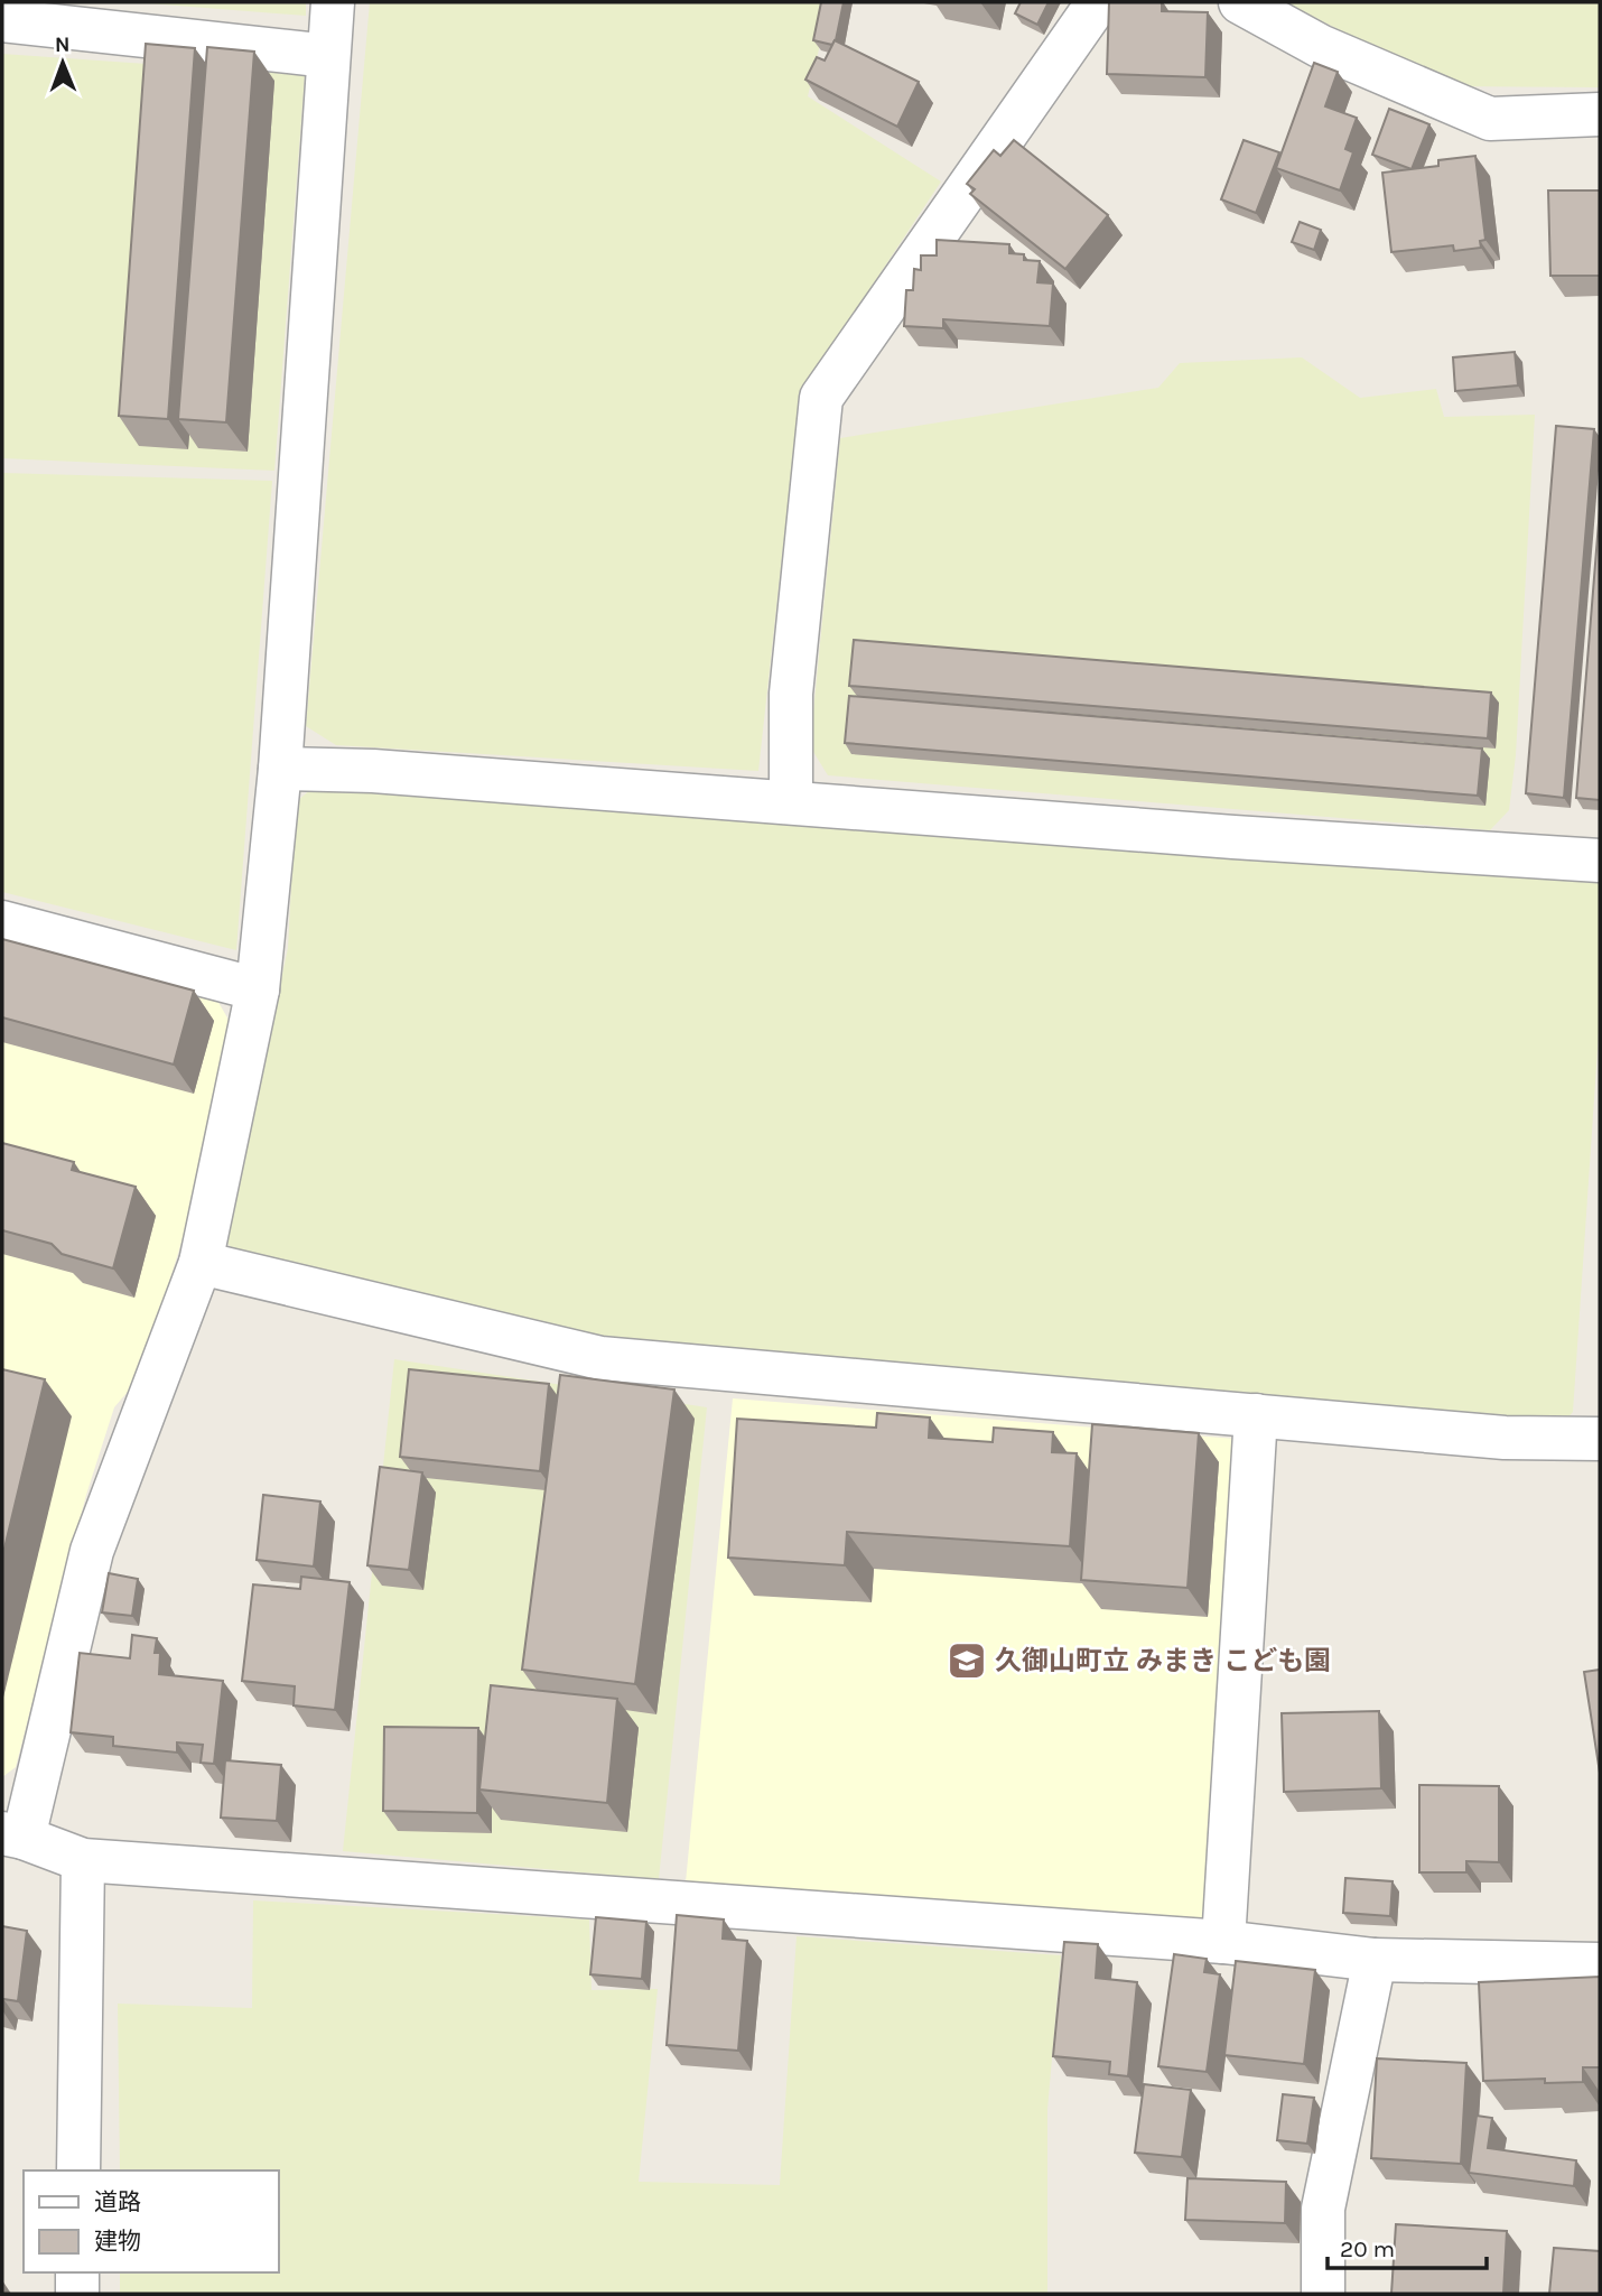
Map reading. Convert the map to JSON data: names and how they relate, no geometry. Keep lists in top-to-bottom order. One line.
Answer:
{"places":{"school or university":["久御山町立 みまき こども園"]},"legend":["道路","建物"],"scale_bar":"20 m","north":"top"}
